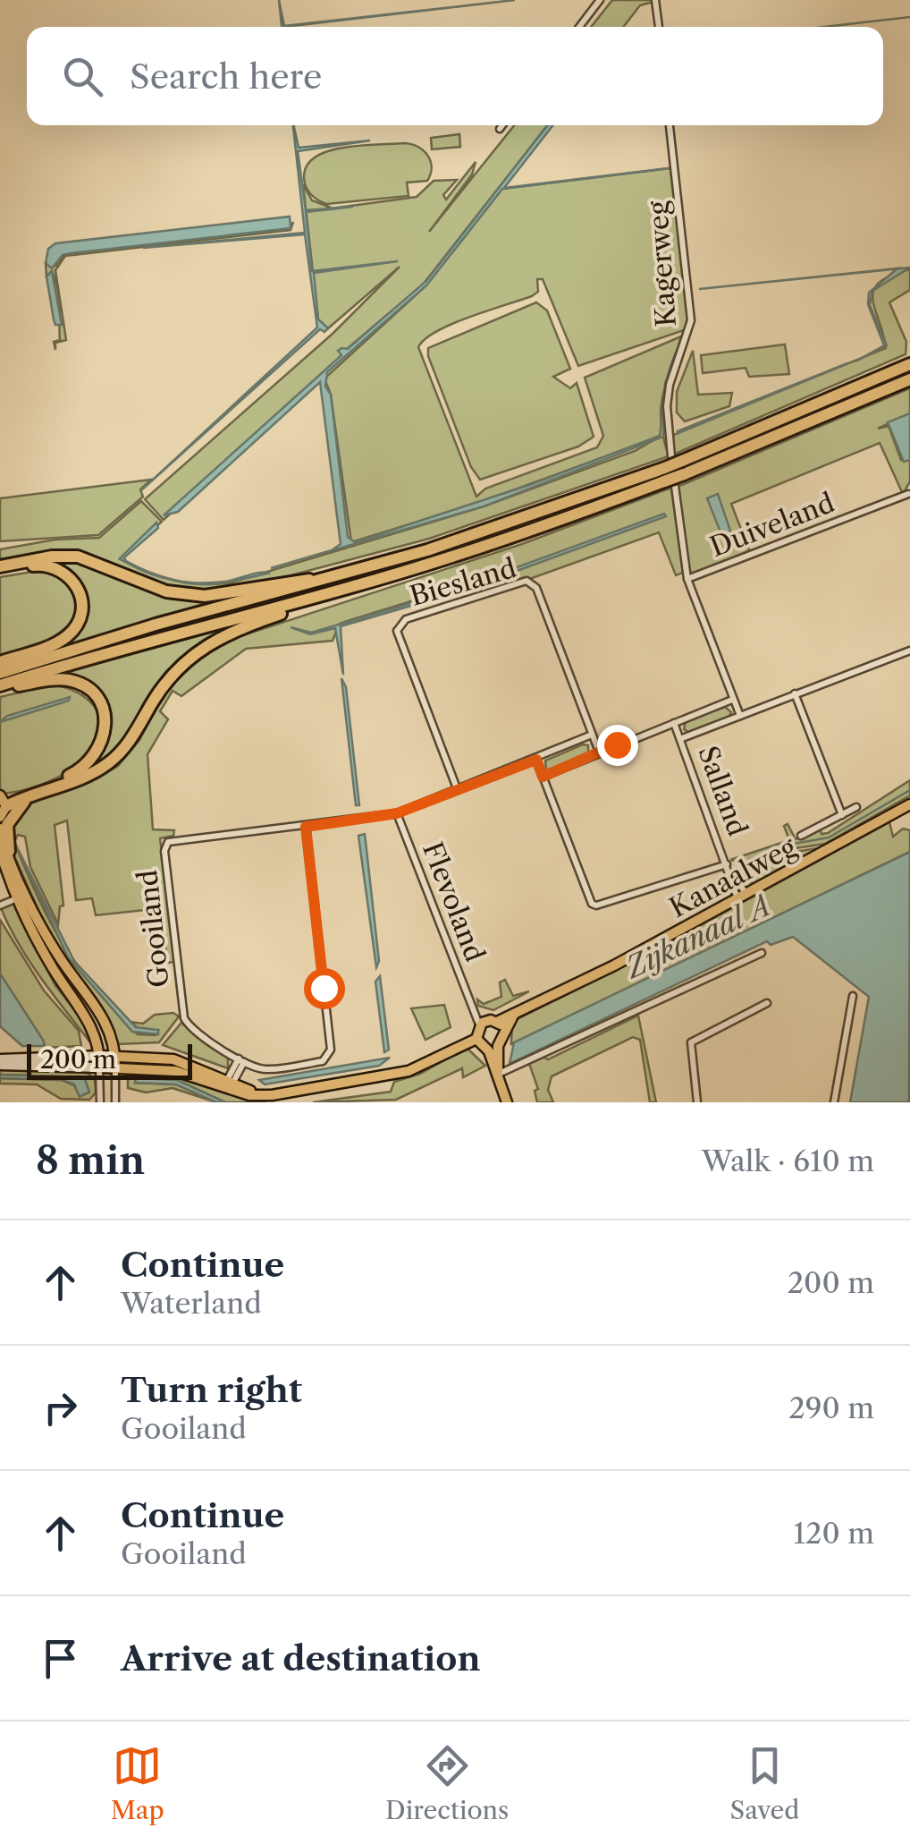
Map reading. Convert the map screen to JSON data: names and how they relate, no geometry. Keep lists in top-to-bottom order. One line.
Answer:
{"streets":{"main road":["Kanaalweg"],"street":["Kagerweg","Duiveland","Biesland","Salland","Flevoland","Gooiland"]},"crossings":[["Biesland","Gooiland"],["Salland","Kanaalweg"],["Flevoland","Gooiland"]],"water":["Zijkanaal A"],"scale_bar":"200 m","page":{"search":"Search here","scale":"200 m","heading":["8 min","Walk · 610 m"],"list":[["Continue","Waterland","200 m"],["Turn right","Gooiland","290 m"],["Continue","Gooiland","120 m"],"Arrive at destination"],"nav":["Map","Directions","Saved"]}}
